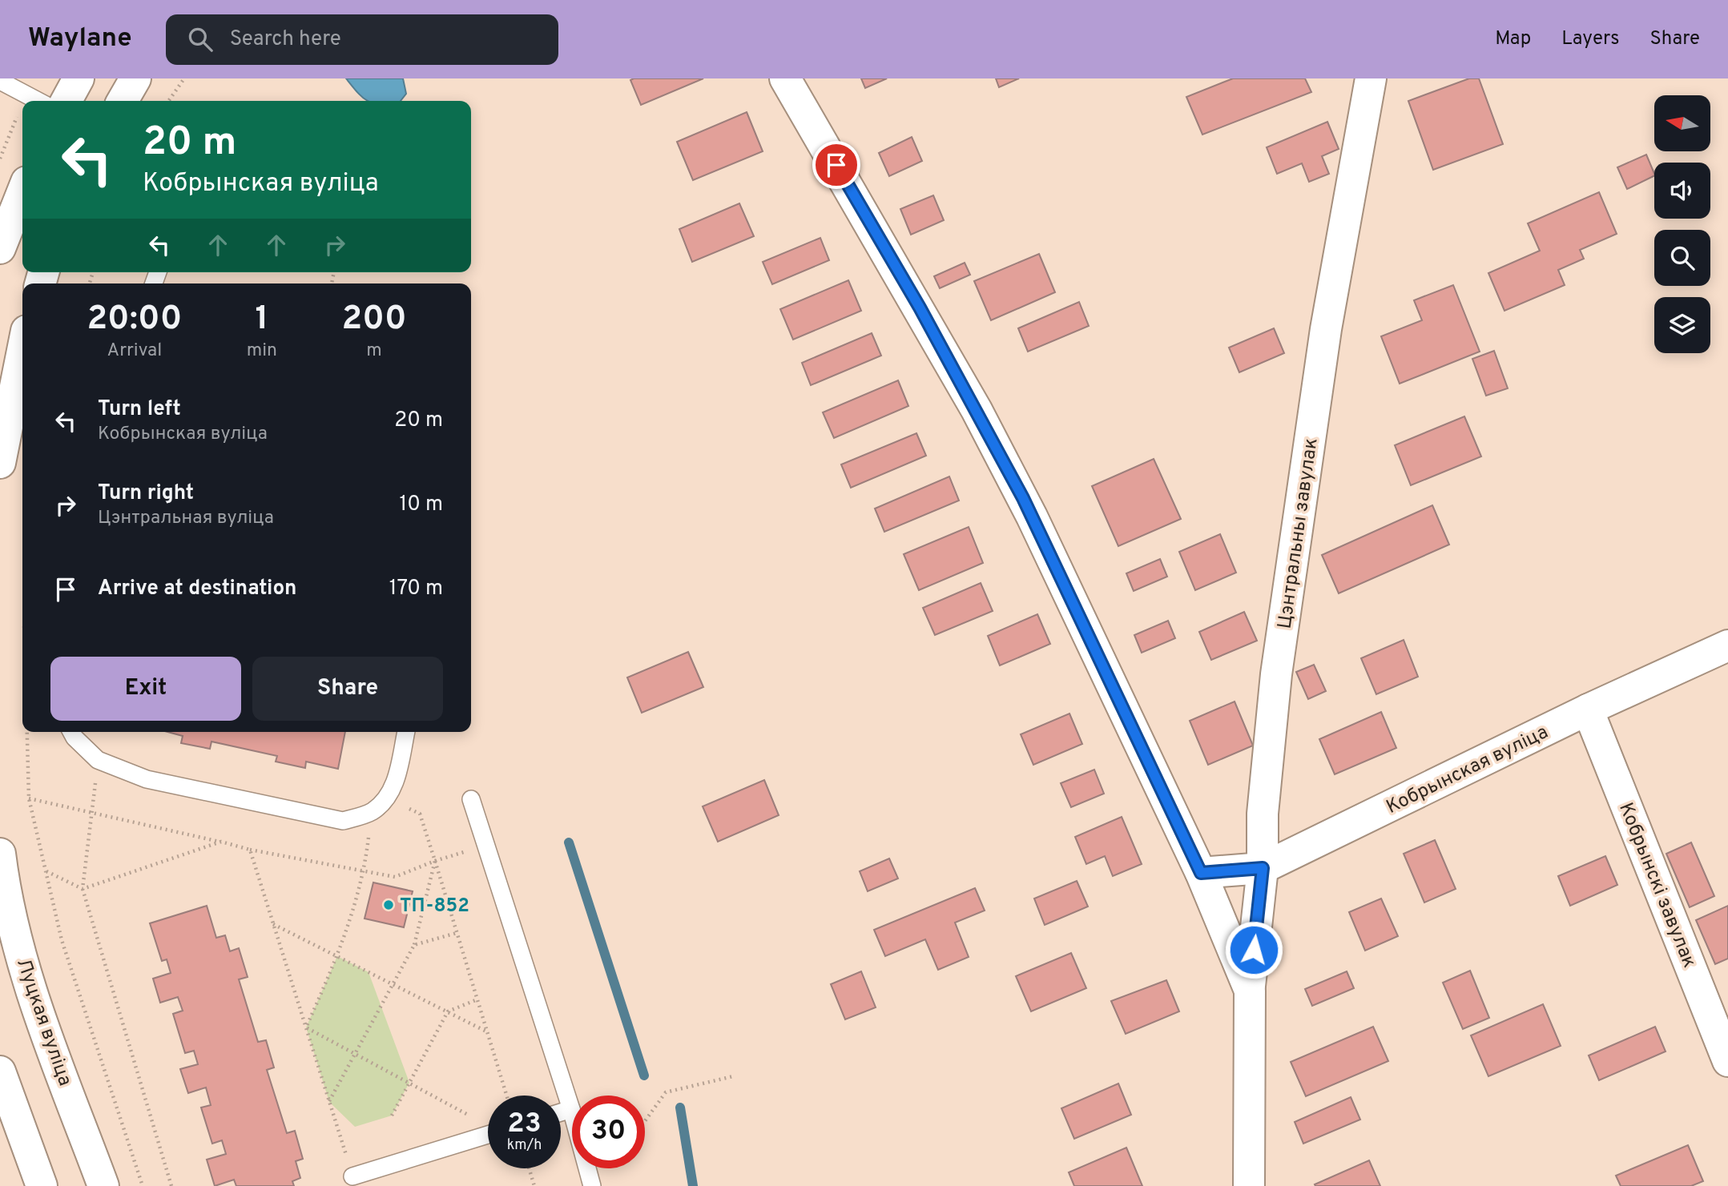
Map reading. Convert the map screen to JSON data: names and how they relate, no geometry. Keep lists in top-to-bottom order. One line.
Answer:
{"streets":{"street":["Цэнтральны завулак","Кобрынская вуліца","Кобрынскі завулак","Луцкая вуліца"]},"crossings":[["Цэнтральны завулак","Кобрынская вуліца"],["Кобрынская вуліца","Кобрынскі завулак"]],"places":["ТП-852"],"north":"left","page":{"header":"Waylane","search":"Search here","nav":["Map","Layers","Share"],"turn":["20 m","Кобрынская вуліца"],"eta":["20:00","Arrival","1","min","200","m"],"list":[{"name":"Turn left","note":"Кобрынская вуліца","value":"20 m"},{"name":"Turn right","note":"Цэнтральная вуліца","value":"10 m"},{"name":"Arrive at destination","value":"170 m"}],"buttons":["Exit","Share"],"speed":"23 km/h","limit":"30"}}
